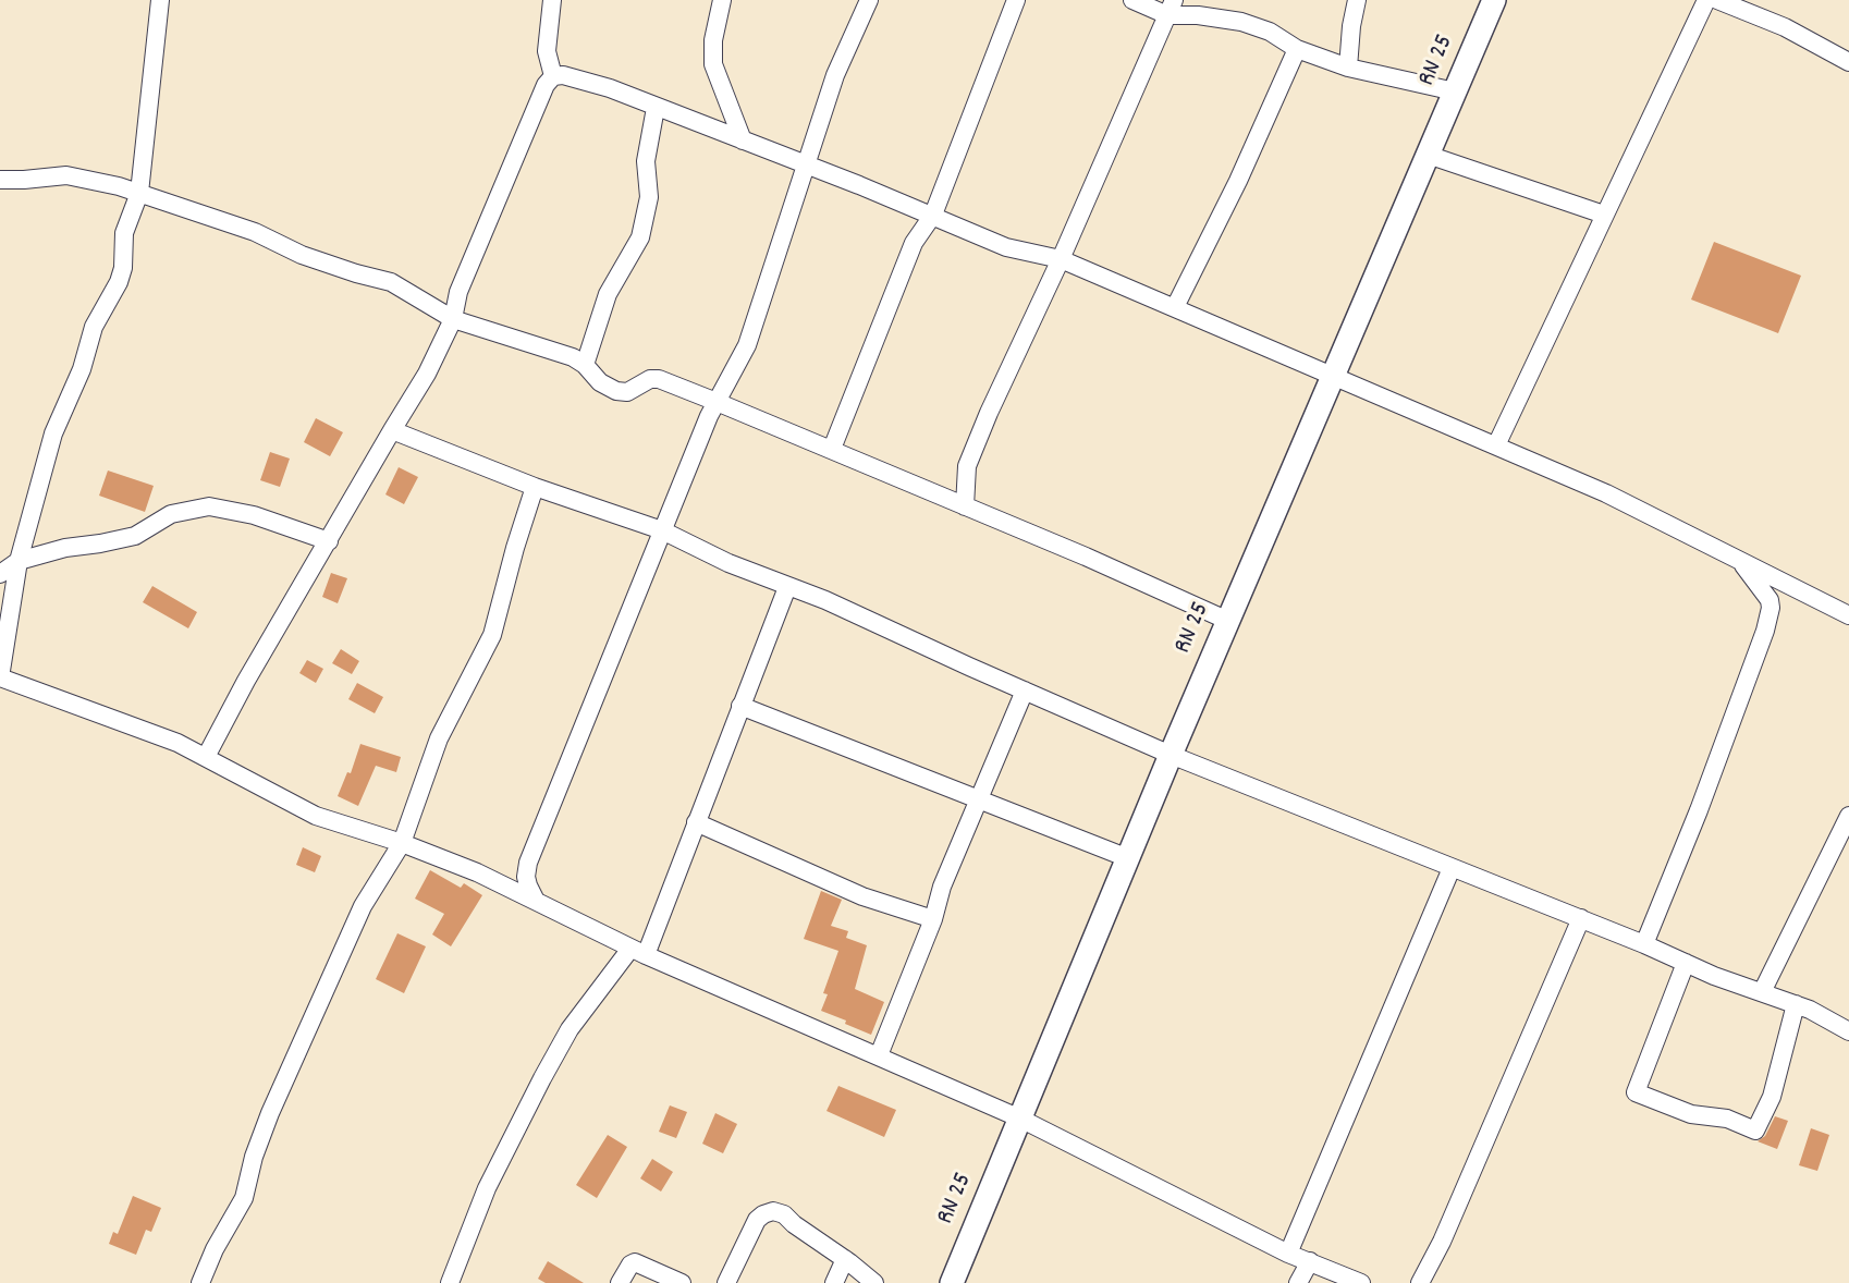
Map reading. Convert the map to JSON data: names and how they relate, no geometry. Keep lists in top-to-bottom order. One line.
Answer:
{"streets":{"main road":["RN 25"]}}
